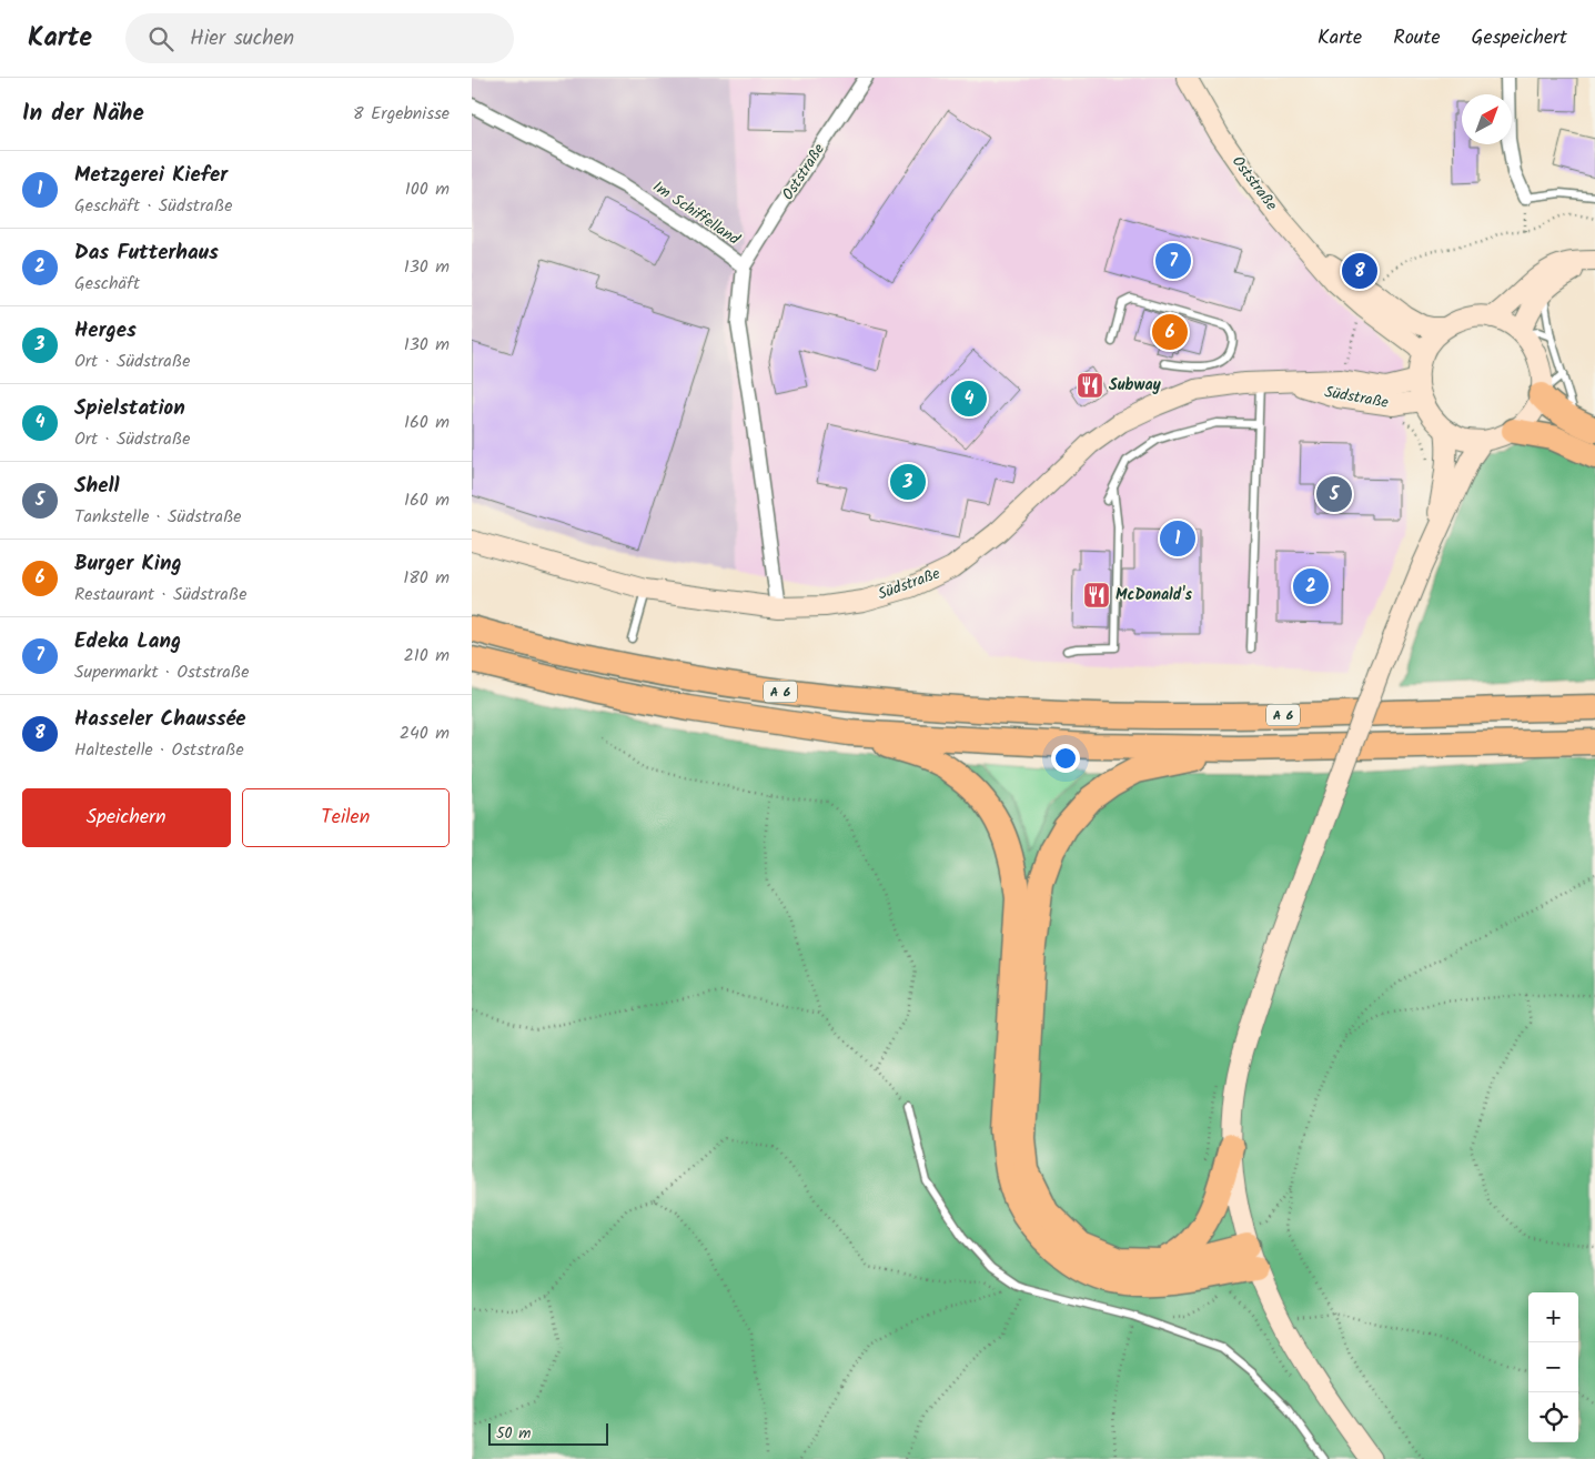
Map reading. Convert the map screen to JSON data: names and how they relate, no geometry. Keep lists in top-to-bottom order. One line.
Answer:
{"streets":{"highway":["A 6"],"main road":["Oststraße","Südstraße"],"street":["Im Schiffelland"]},"crossings":[["Oststraße","Im Schiffelland"],["Oststraße","Südstraße"],["Im Schiffelland","Südstraße"]],"places":{"restaurant":["Subway","McDonald's"]},"scale_bar":"50 m","north":"top right","page":{"header":"Karte","search":"Hier suchen","nav":["Karte","Route","Gespeichert"],"heading":["In der Nähe","8 Ergebnisse"],"list":[{"mark":"1","name":"Metzgerei Kiefer","note":"Geschäft · Südstraße","value":"100 m"},{"mark":"2","name":"Das Futterhaus","note":"Geschäft","value":"130 m"},{"mark":"3","name":"Herges","note":"Ort · Südstraße","value":"130 m"},{"mark":"4","name":"Spielstation","note":"Ort · Südstraße","value":"160 m"},{"mark":"5","name":"Shell","note":"Tankstelle · Südstraße","value":"160 m"},{"mark":"6","name":"Burger King","note":"Restaurant · Südstraße","value":"180 m"},{"mark":"7","name":"Edeka Lang","note":"Supermarkt · Oststraße","value":"210 m"},{"mark":"8","name":"Hasseler Chaussée","note":"Haltestelle · Oststraße","value":"240 m"}],"pins":["7","8","6","4","3","5","1","2"],"buttons":["Speichern","Teilen"],"map_buttons":["+","−"],"scale":"50 m"}}
